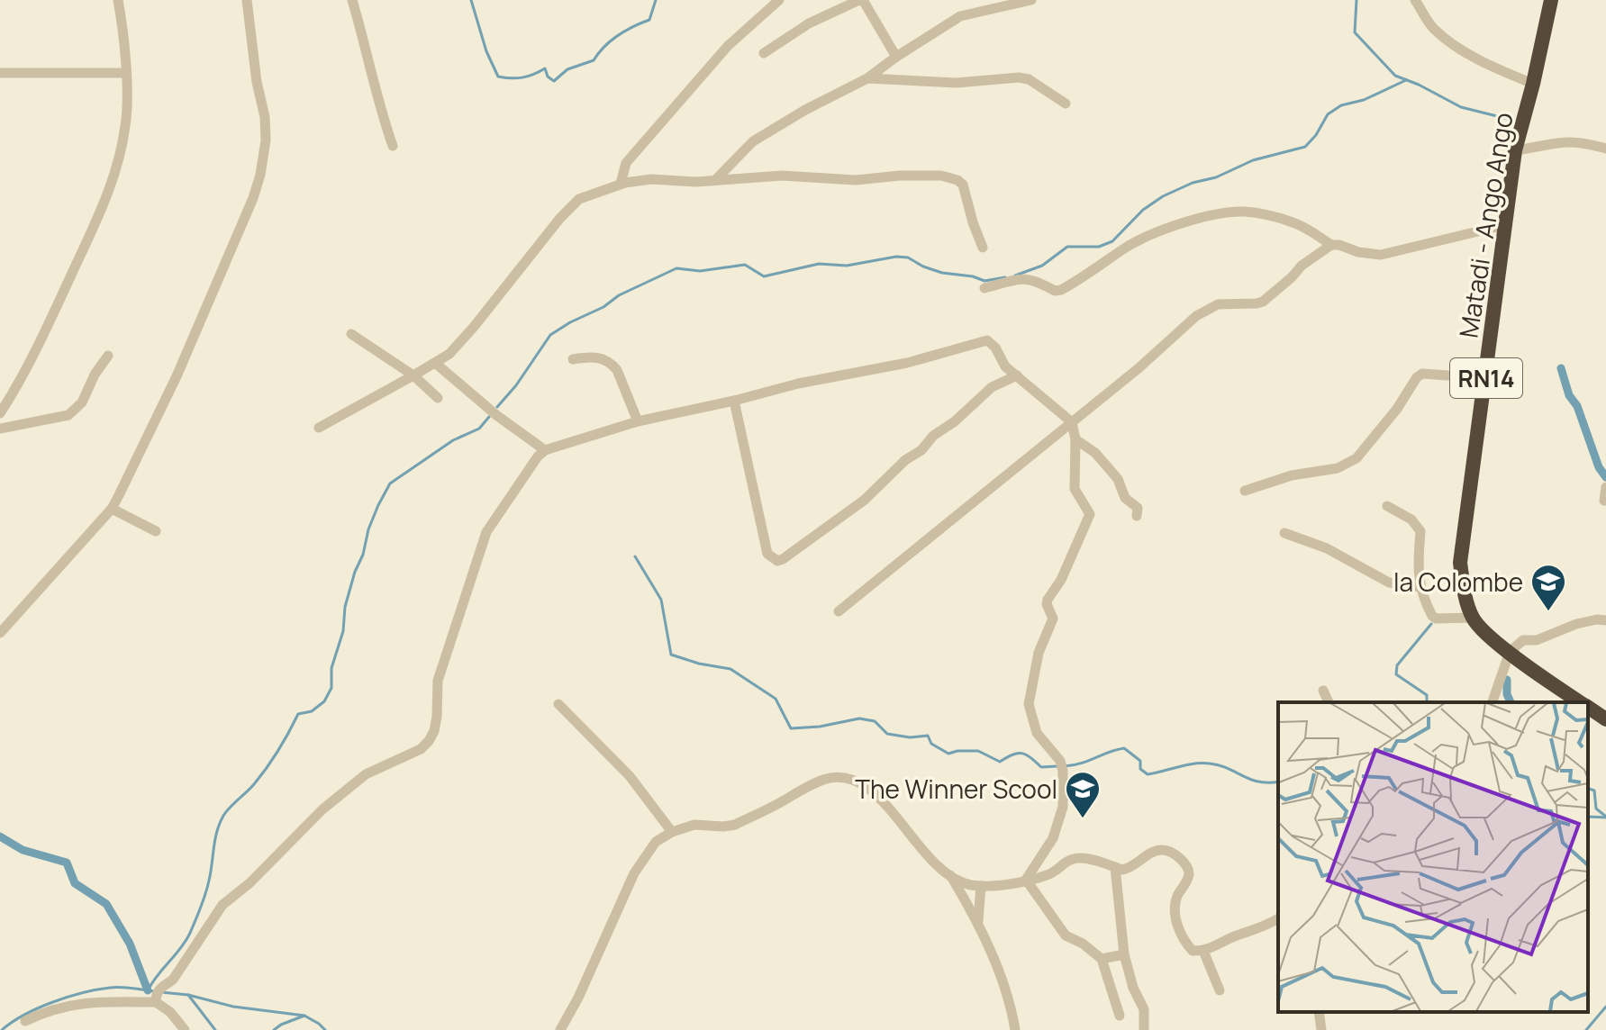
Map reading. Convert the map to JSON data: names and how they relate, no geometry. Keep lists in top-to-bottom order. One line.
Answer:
{"streets":{"highway":["Matadi - Ango Ango","RN14"]},"places":{"school or university":["la Colombe","The Winner Scool"]}}
